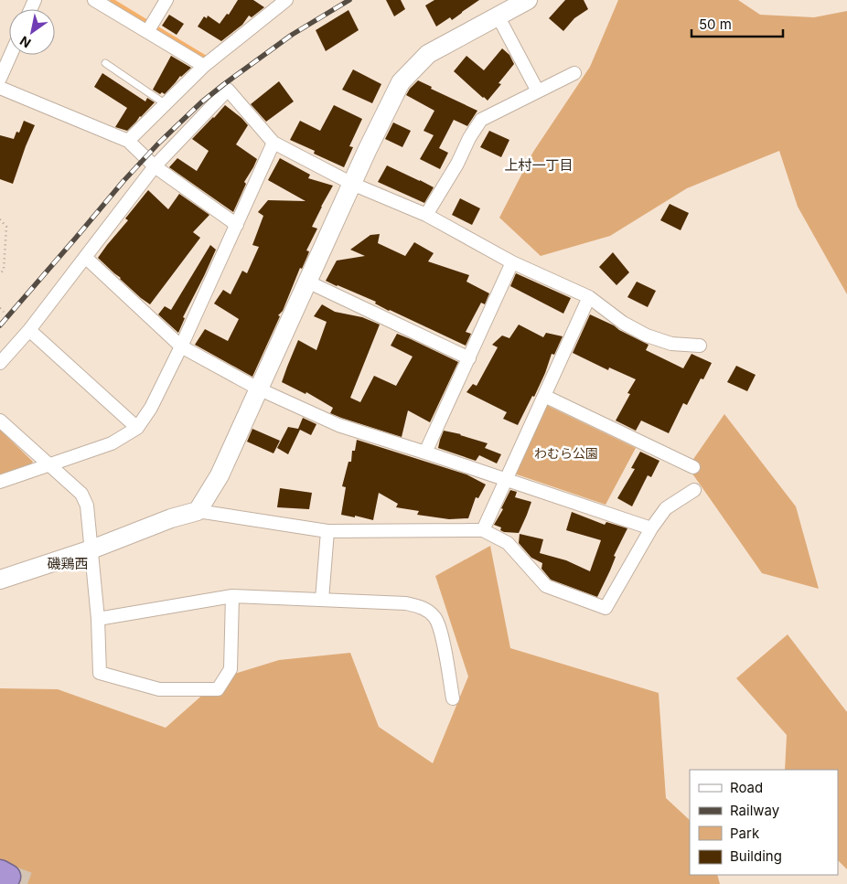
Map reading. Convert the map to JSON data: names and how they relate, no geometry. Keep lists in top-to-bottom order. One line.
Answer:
{"districts":["上村一丁目","磯鶏西"],"parks":["わむら公園"],"legend":["Road","Railway","Park","Building"],"scale_bar":"50 m","north":"bottom left"}
